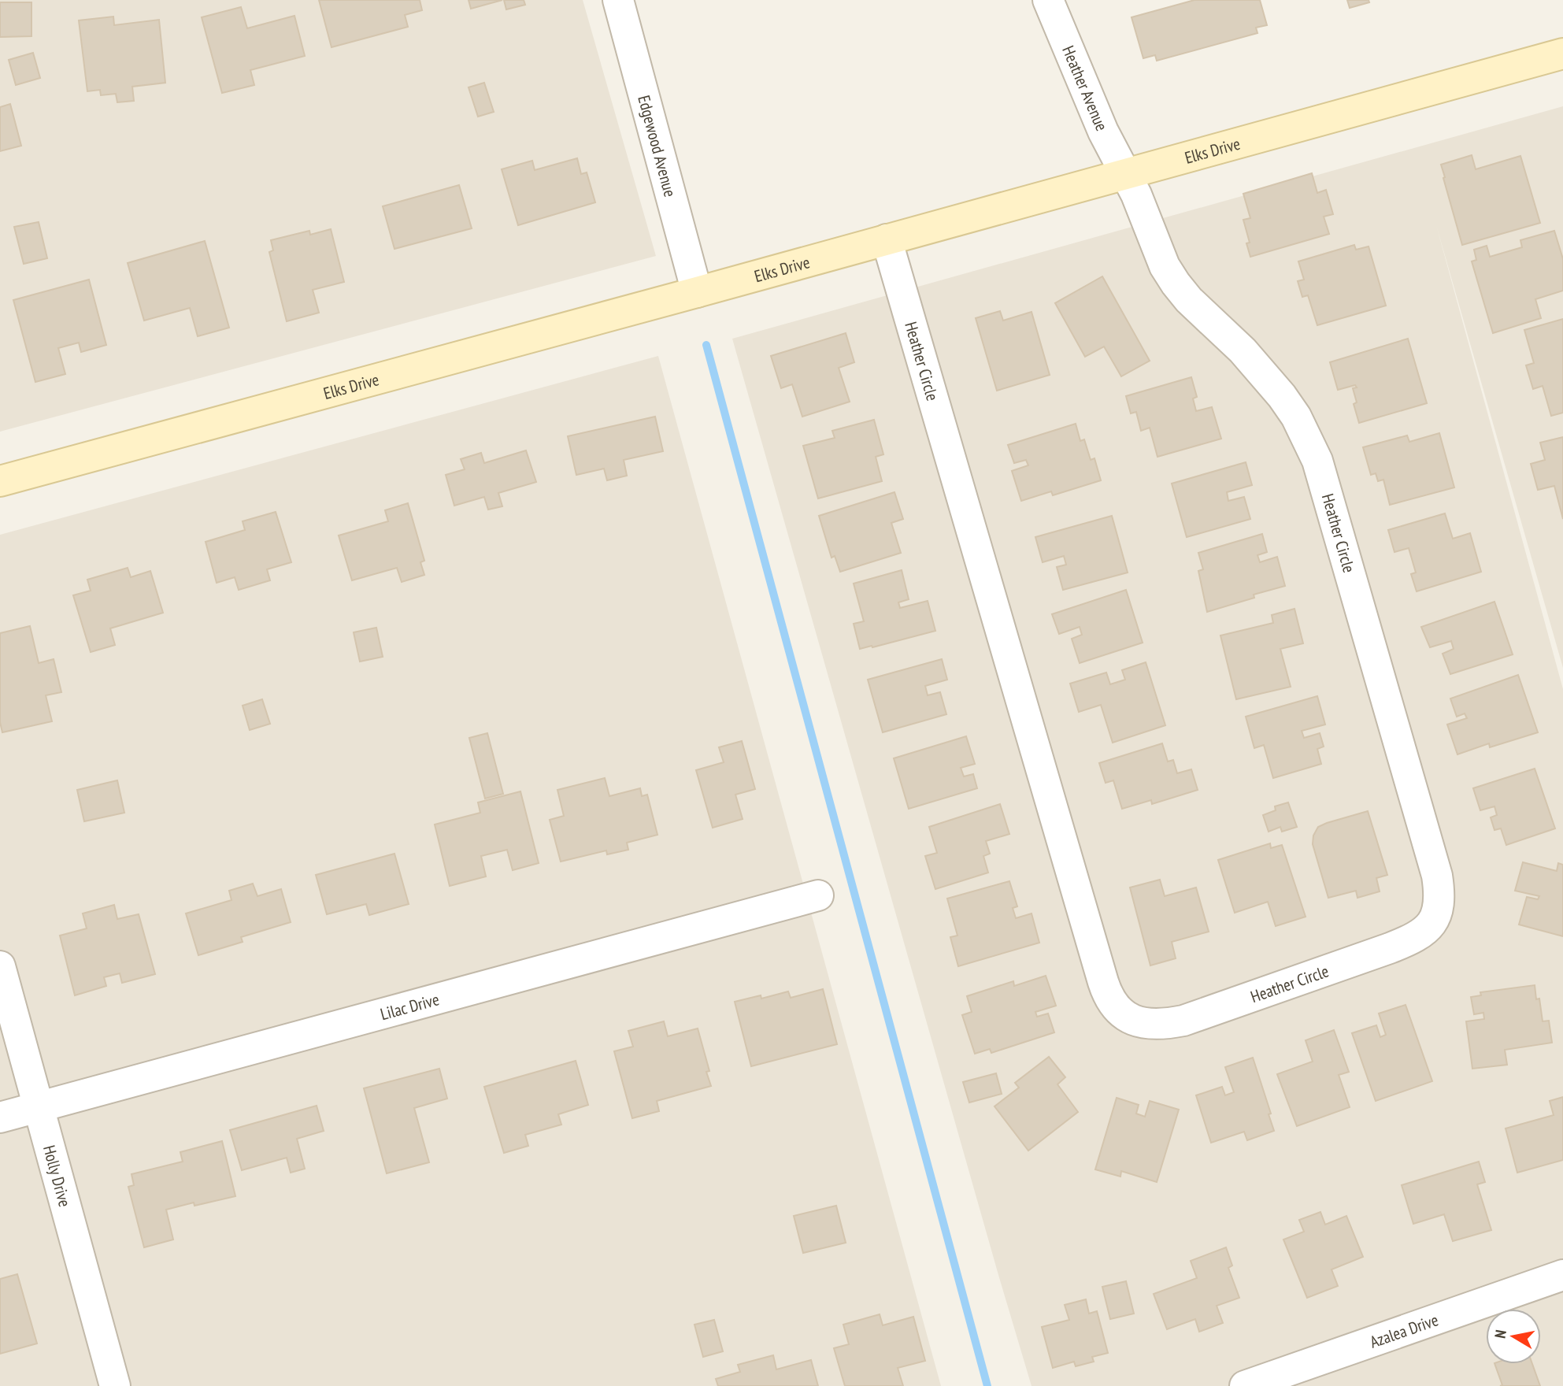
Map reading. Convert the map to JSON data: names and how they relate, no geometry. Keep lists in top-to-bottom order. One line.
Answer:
{"streets":{"main road":["Elks Drive"],"street":["Heather Avenue","Edgewood Avenue","Heather Circle","Lilac Drive","Holly Drive","Azalea Drive"]},"crossings":[["Heather Avenue","Elks Drive"],["Heather Avenue","Heather Circle"],["Edgewood Avenue","Elks Drive"],["Elks Drive","Heather Circle"],["Lilac Drive","Holly Drive"]],"north":"left"}
